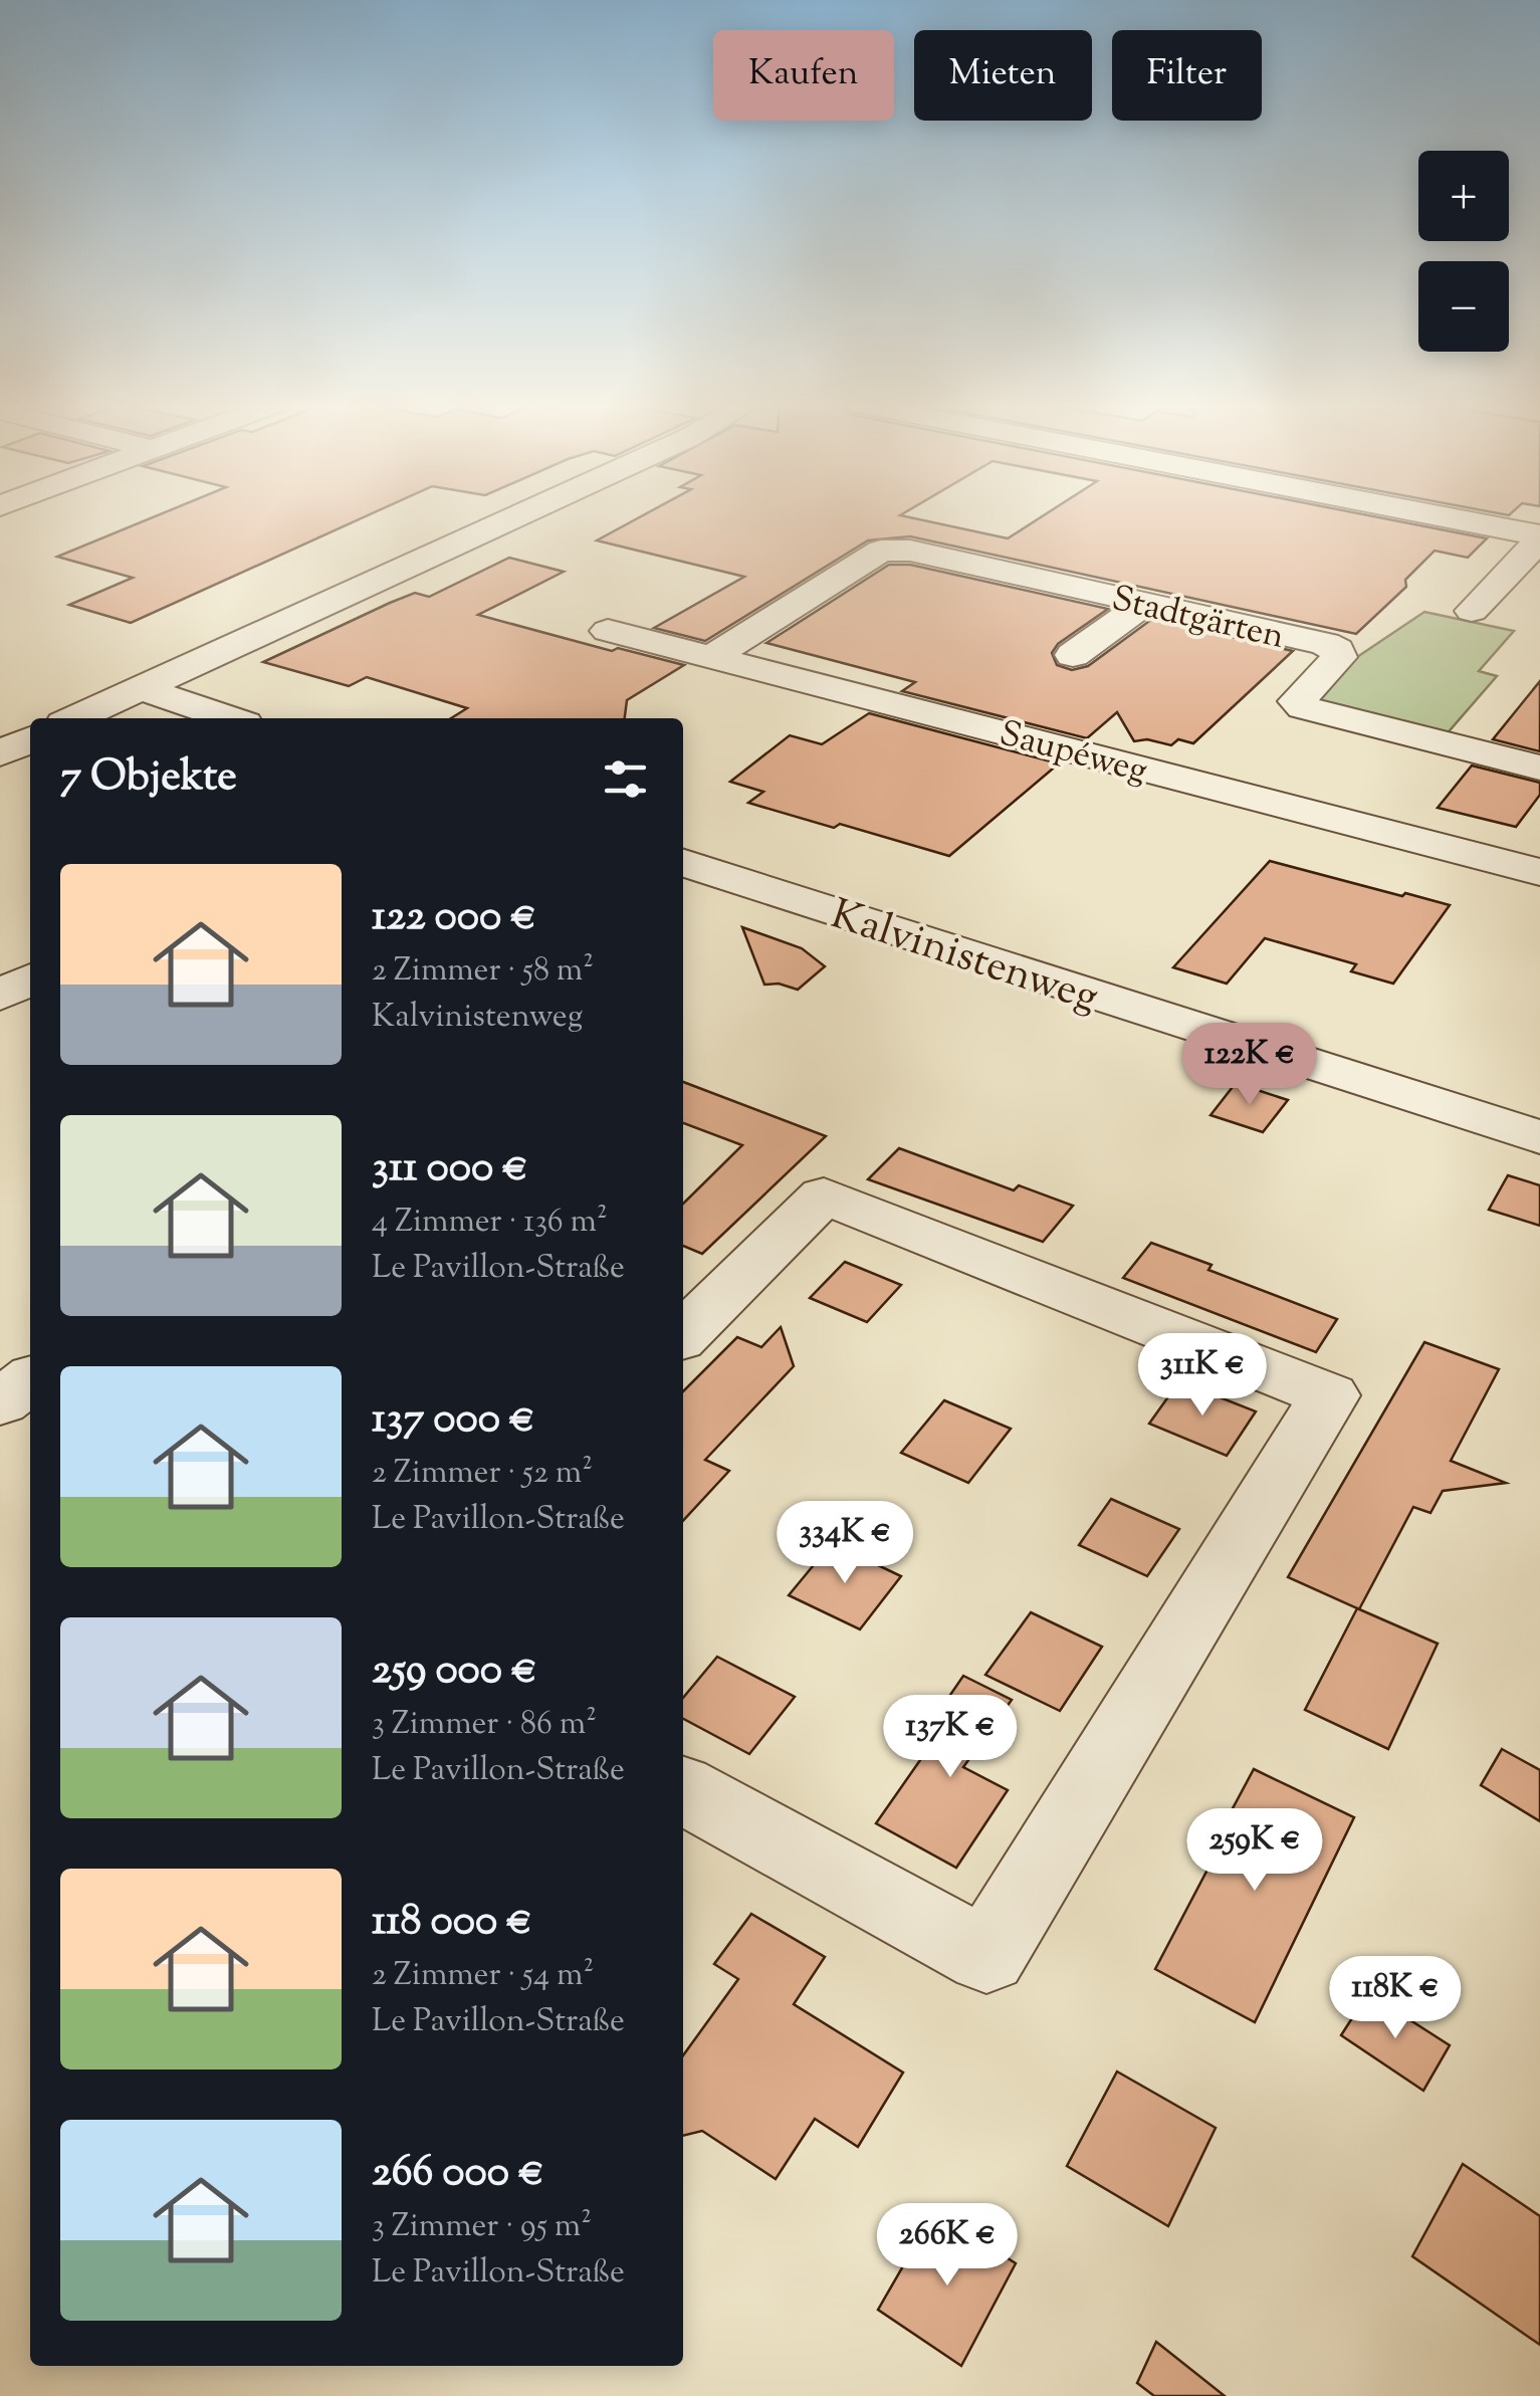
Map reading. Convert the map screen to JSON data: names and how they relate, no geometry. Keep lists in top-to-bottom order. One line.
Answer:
{"streets":{"street":["Stadtgärten","Saupéweg","Kalvinistenweg"]},"crossings":[["Stadtgärten","Saupéweg"]],"page":{"chip":["Kaufen","Mieten","Filter"],"map_buttons":["+","−"],"heading":"7 Objekte","list":[{"name":"122 000 €","note":"2 Zimmer · 58 m² · Kalvinistenweg"},{"name":"311 000 €","note":"4 Zimmer · 136 m² · Le Pavillon-Straße"},{"name":"137 000 €","note":"2 Zimmer · 52 m² · Le Pavillon-Straße"},{"name":"259 000 €","note":"3 Zimmer · 86 m² · Le Pavillon-Straße"},{"name":"118 000 €","note":"2 Zimmer · 54 m² · Le Pavillon-Straße"},{"name":"266 000 €","note":"3 Zimmer · 95 m² · Le Pavillon-Straße"}],"price":["122K €","311K €","334K €","137K €","259K €","118K €","266K €"]}}
